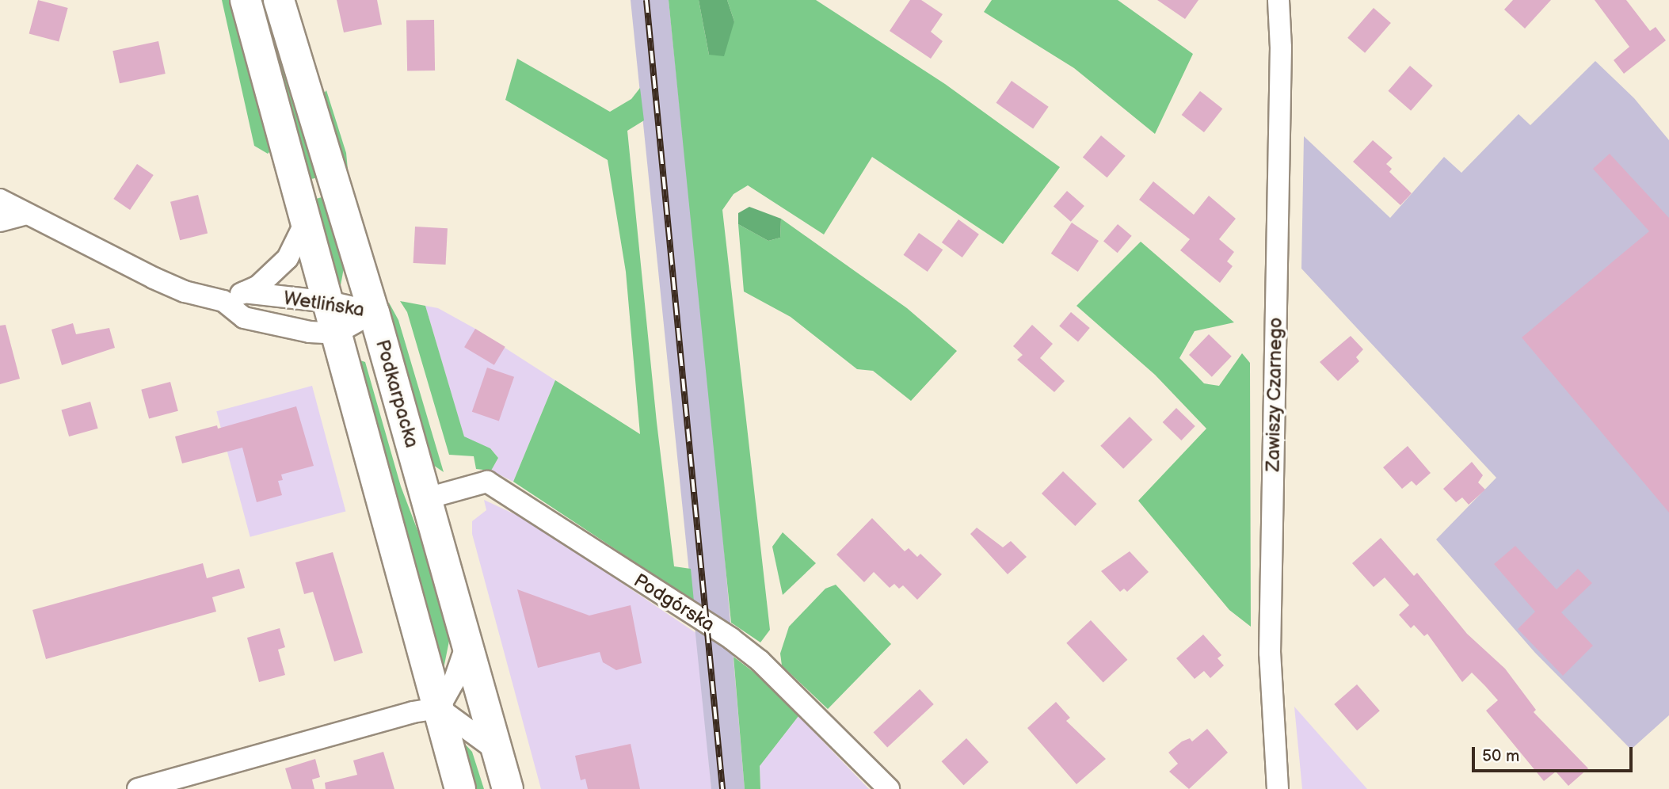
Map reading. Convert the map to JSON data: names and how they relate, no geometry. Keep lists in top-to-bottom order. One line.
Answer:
{"streets":{"main road":["Podkarpacka"],"street":["Wetlińska","Zawiszy Czarnego","Podgórska"]},"crossings":[["Wetlińska","Podkarpacka"],["Podkarpacka","Podgórska"]],"scale_bar":"50 m"}
